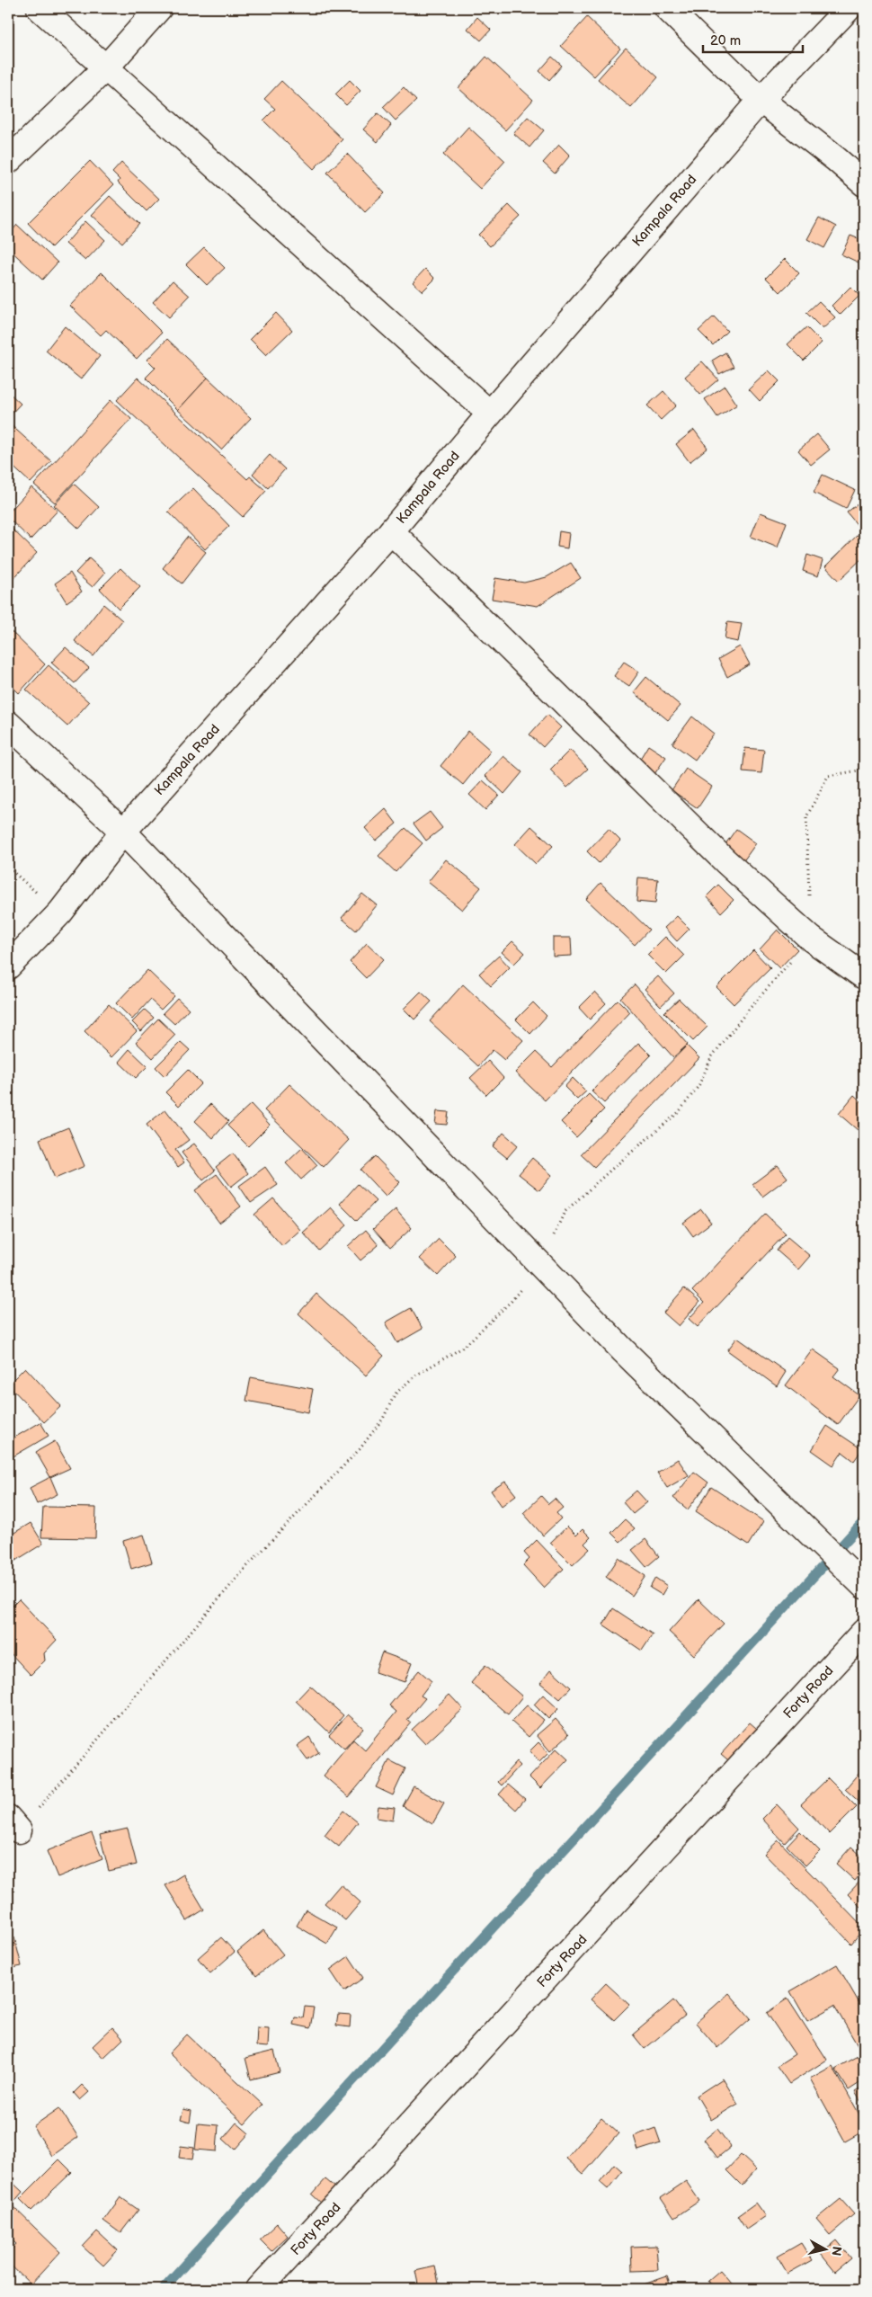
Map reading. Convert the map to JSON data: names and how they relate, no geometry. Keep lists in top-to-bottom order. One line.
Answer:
{"streets":{"street":["Kampala Road","Forty Road"]},"scale_bar":"20 m","north":"right"}
